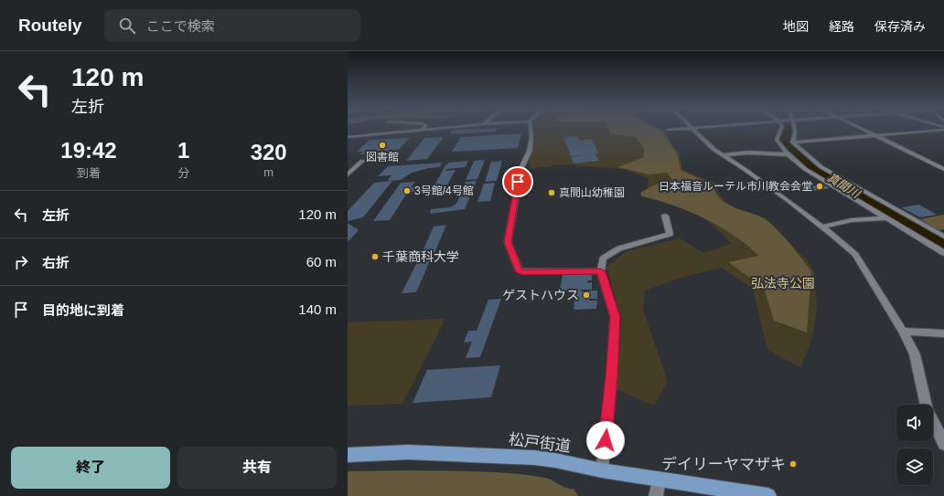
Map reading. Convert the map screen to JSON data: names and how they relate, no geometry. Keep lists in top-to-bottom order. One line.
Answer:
{"streets":{"main road":["松戸街道"]},"water":["真間川"],"parks":["弘法寺公園"],"places":["図書館","日本福音ルーテル市川教会会堂","3号館/4号館","真間山幼稚園","千葉商科大学","ゲストハウス","デイリーヤマザキ"],"page":{"header":"Routely","search":"ここで検索","nav":["地図","経路","保存済み"],"turn":["120 m","左折"],"eta":["19:42","到着","1","分","320","m"],"list":[{"name":"左折","value":"120 m"},{"name":"右折","value":"60 m"},{"name":"目的地に到着","value":"140 m"}],"buttons":["終了","共有"]}}
